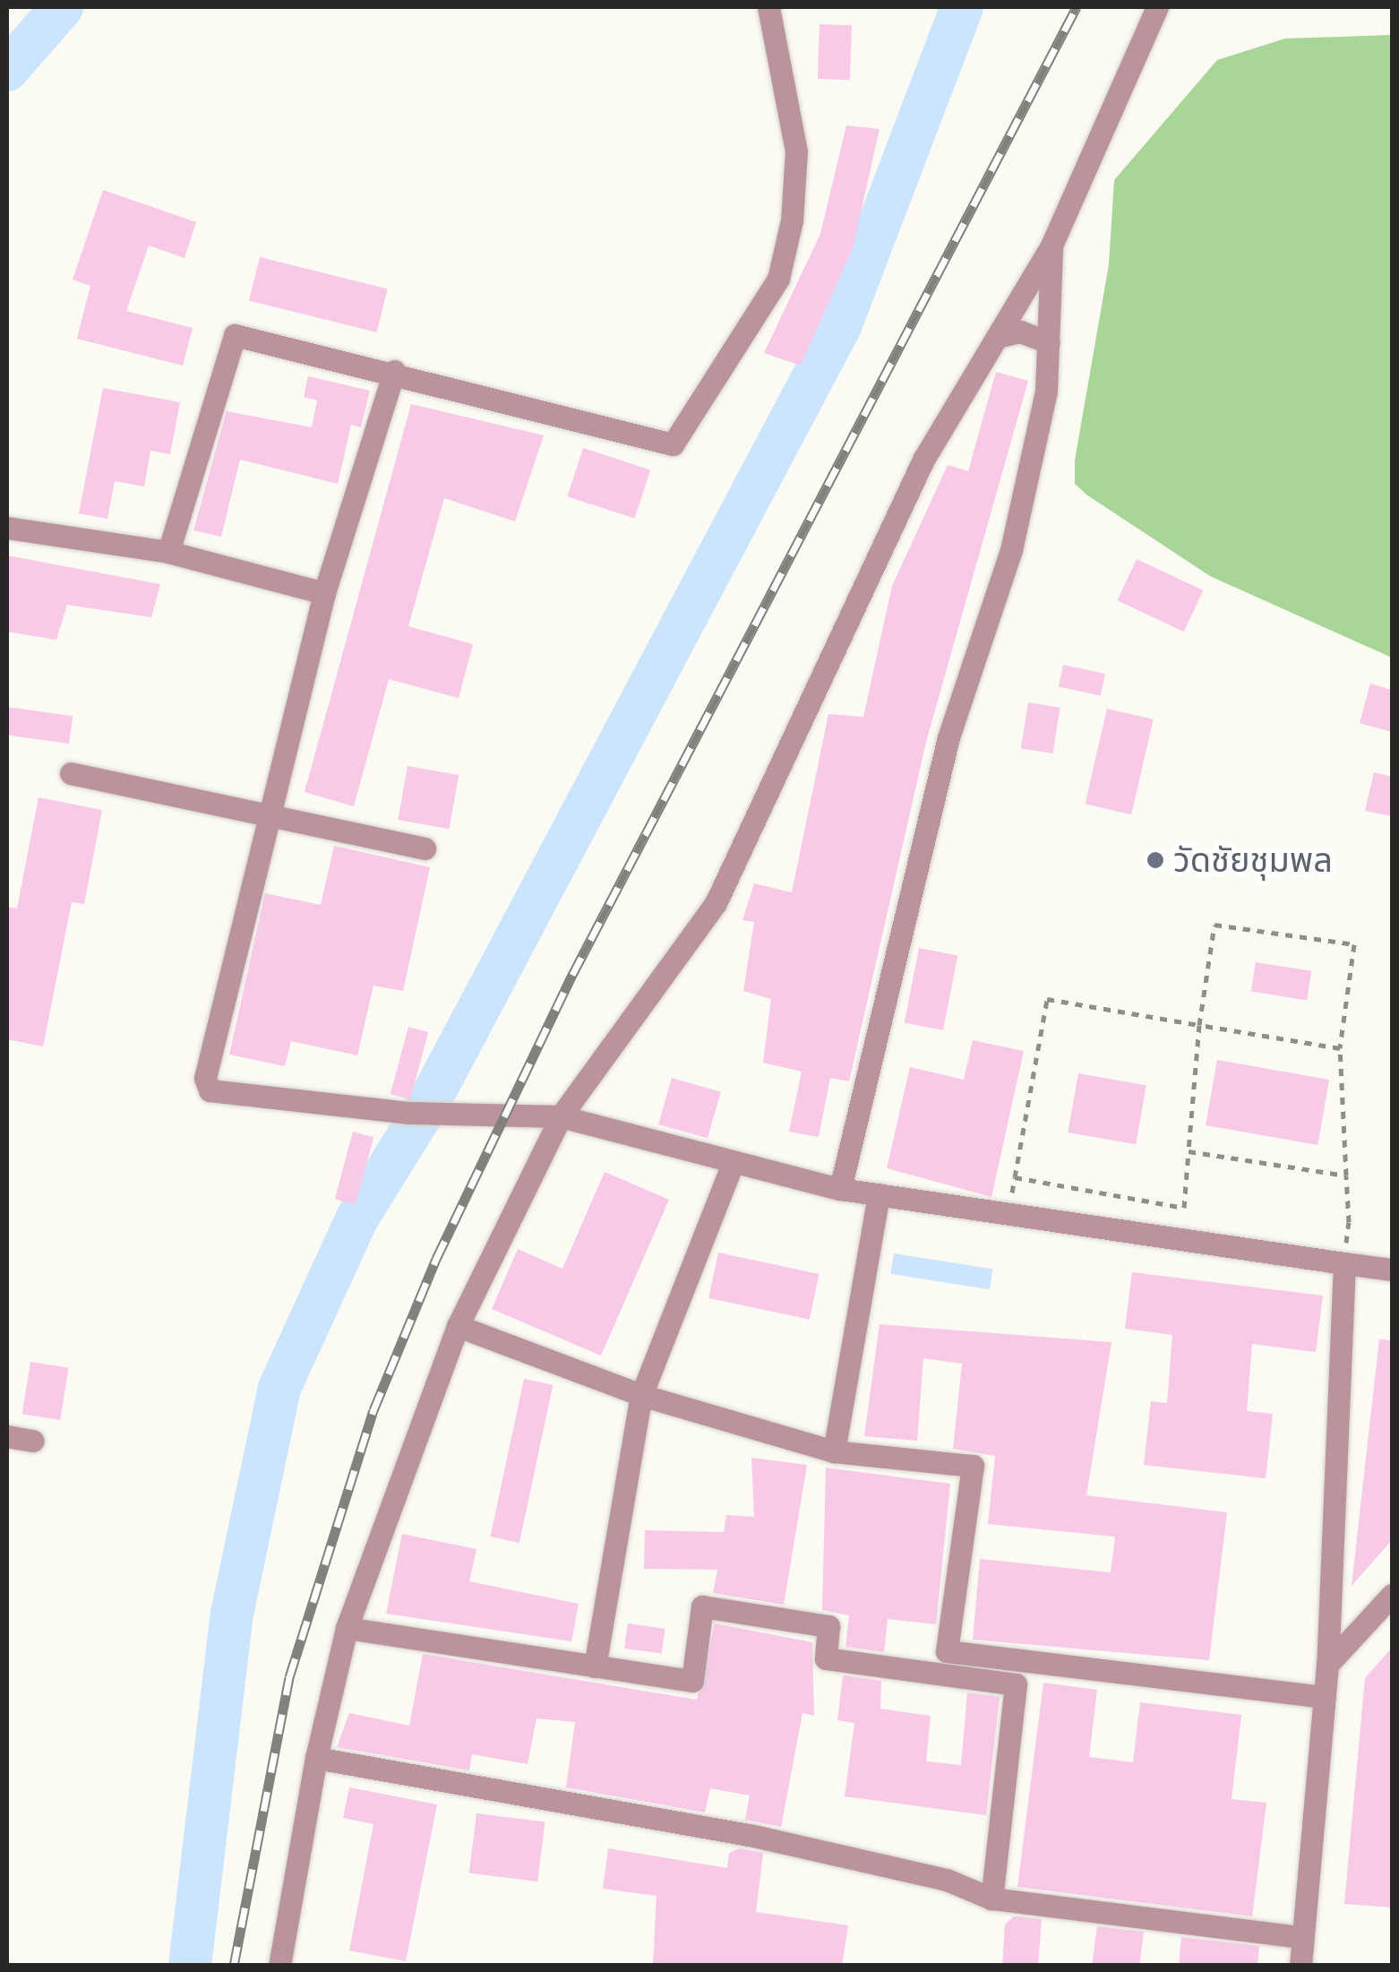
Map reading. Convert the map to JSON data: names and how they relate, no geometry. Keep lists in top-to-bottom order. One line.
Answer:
{"places":["วัดชัยชุมพล"]}
